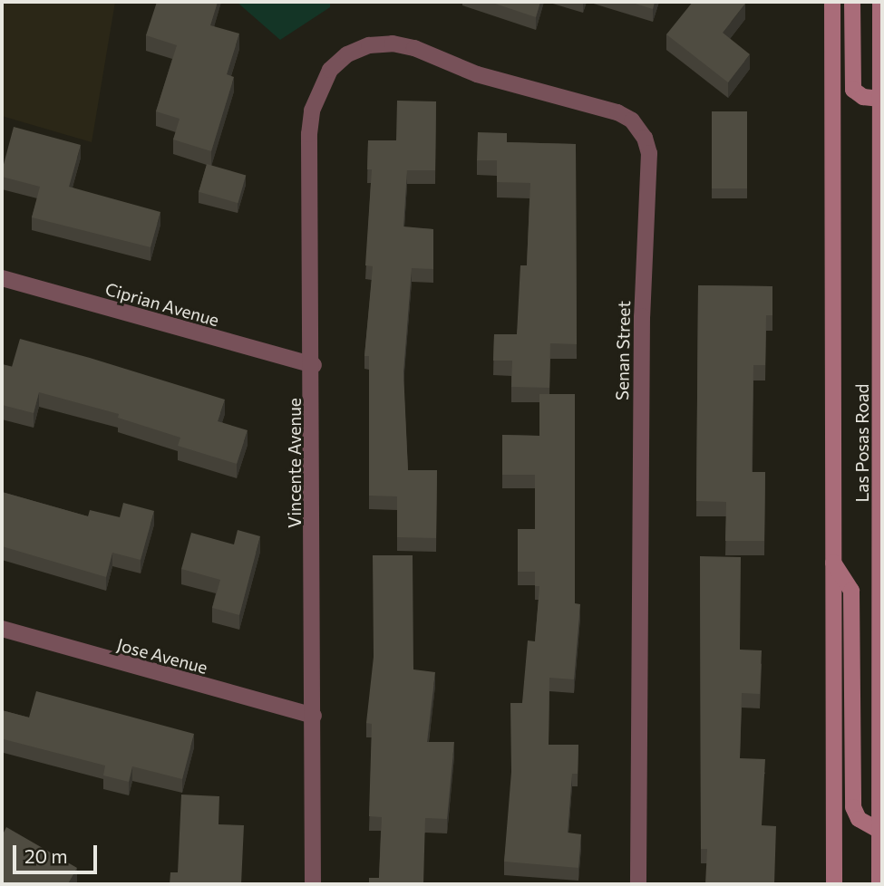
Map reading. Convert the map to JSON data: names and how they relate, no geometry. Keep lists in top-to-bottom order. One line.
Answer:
{"streets":{"main road":["Las Posas Road"],"street":["Ciprian Avenue","Senan Street","Vincente Avenue","Jose Avenue"]},"crossings":[["Ciprian Avenue","Vincente Avenue"],["Senan Street","Vincente Avenue"],["Vincente Avenue","Jose Avenue"]],"scale_bar":"20 m"}
